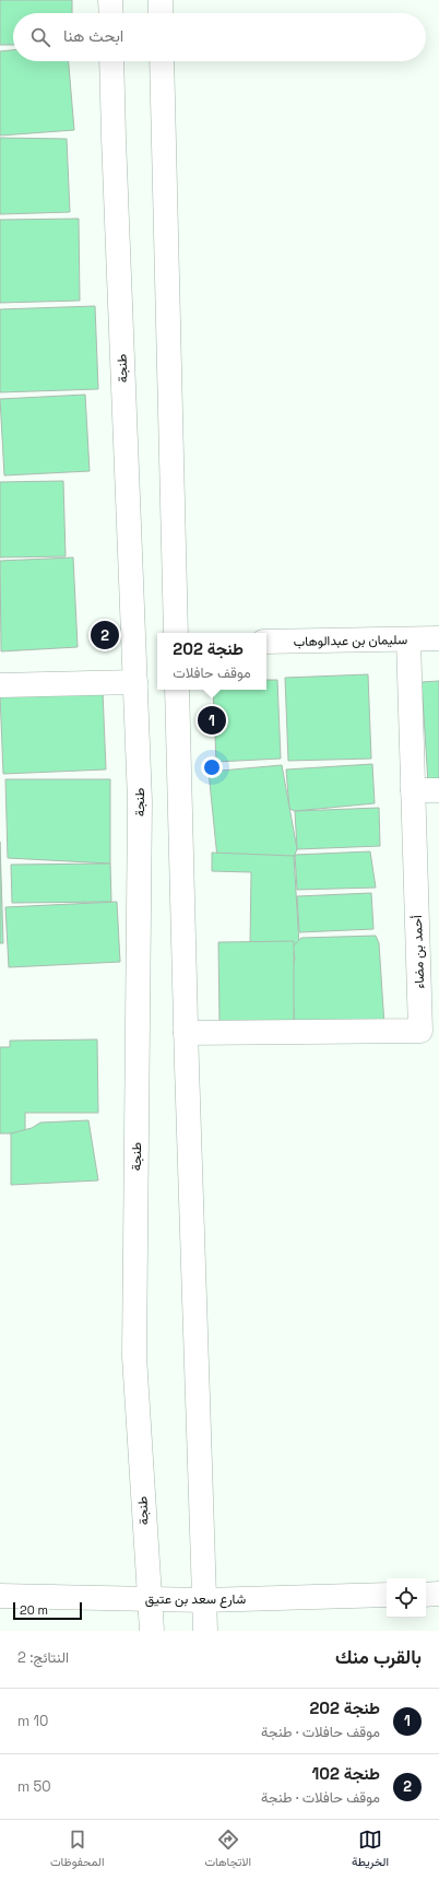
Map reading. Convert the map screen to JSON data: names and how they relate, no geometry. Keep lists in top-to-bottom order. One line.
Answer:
{"streets":{"street":["طنجة","سليمان بن عبدالوهاب","أحمد بن مضاء","شارع سعد بن عتيق"]},"crossings":[["طنجة","شارع سعد بن عتيق"],["سليمان بن عبدالوهاب","أحمد بن مضاء"]],"scale_bar":"20 m","page":{"search":"ابحث هنا","pins":["2","1"],"popup":["طنجة 202","موقف حافلات"],"scale":"20 m","heading":["بالقرب منك","النتائج: 2"],"list":[{"mark":"1","name":"طنجة 202","note":"موقف حافلات · طنجة","value":"10 m"},{"mark":"2","name":"طنجة 102","note":"موقف حافلات · طنجة","value":"50 m"}],"nav":["الخريطة","الاتجاهات","المحفوظات"]}}
